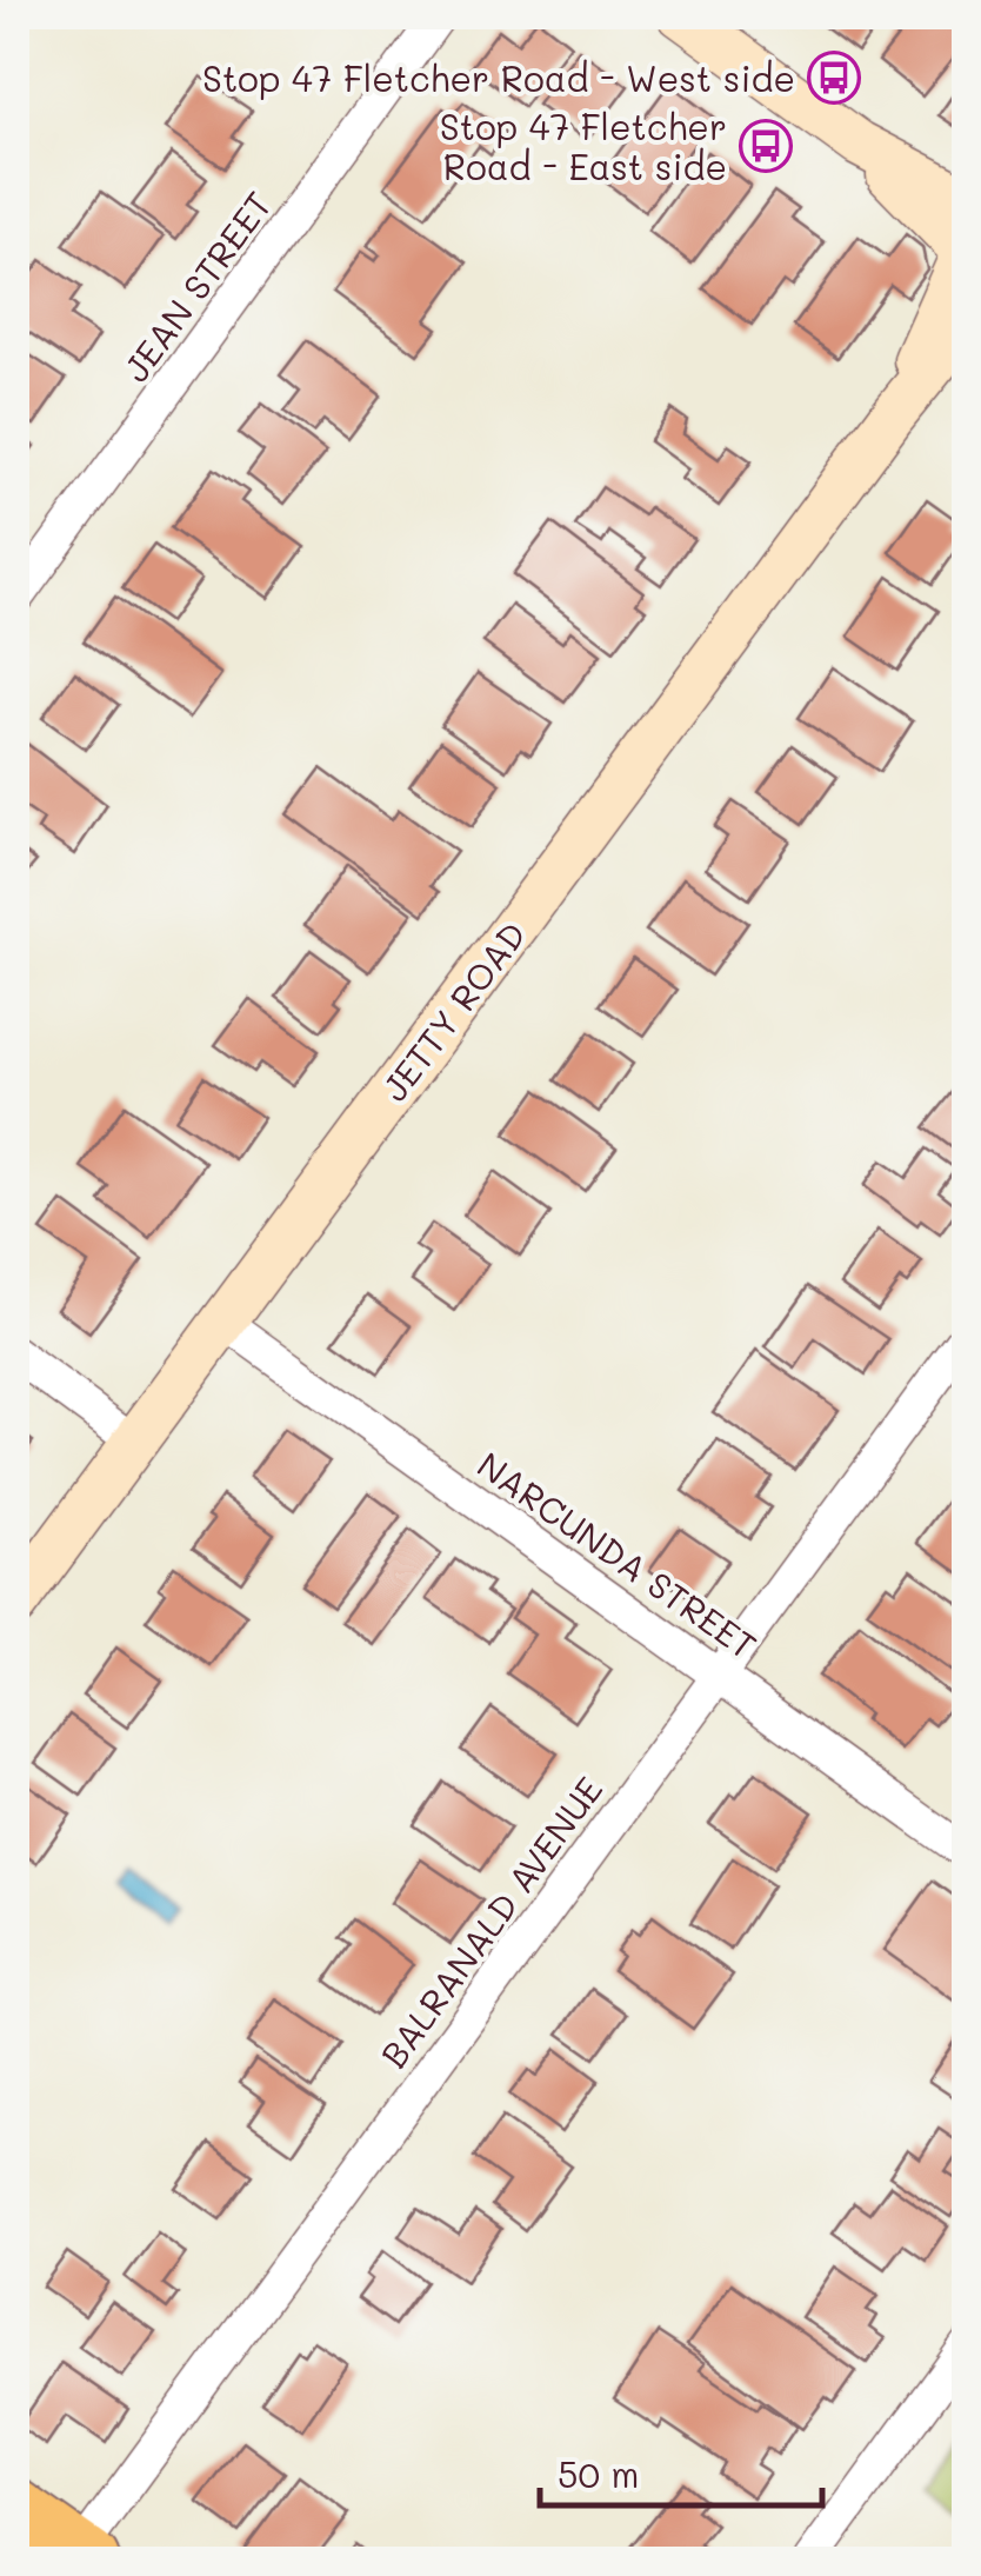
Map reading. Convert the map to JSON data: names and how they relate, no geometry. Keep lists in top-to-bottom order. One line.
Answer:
{"streets":{"street":["JEAN STREET","JETTY ROAD","NARCUNDA STREET","BALRANALD AVENUE"]},"crossings":[["JETTY ROAD","NARCUNDA STREET"],["NARCUNDA STREET","BALRANALD AVENUE"]],"places":{"bus stop":["Stop 47 Fletcher Road - West side","Stop 47 Fletcher Road - East side"]},"scale_bar":"50 m"}
